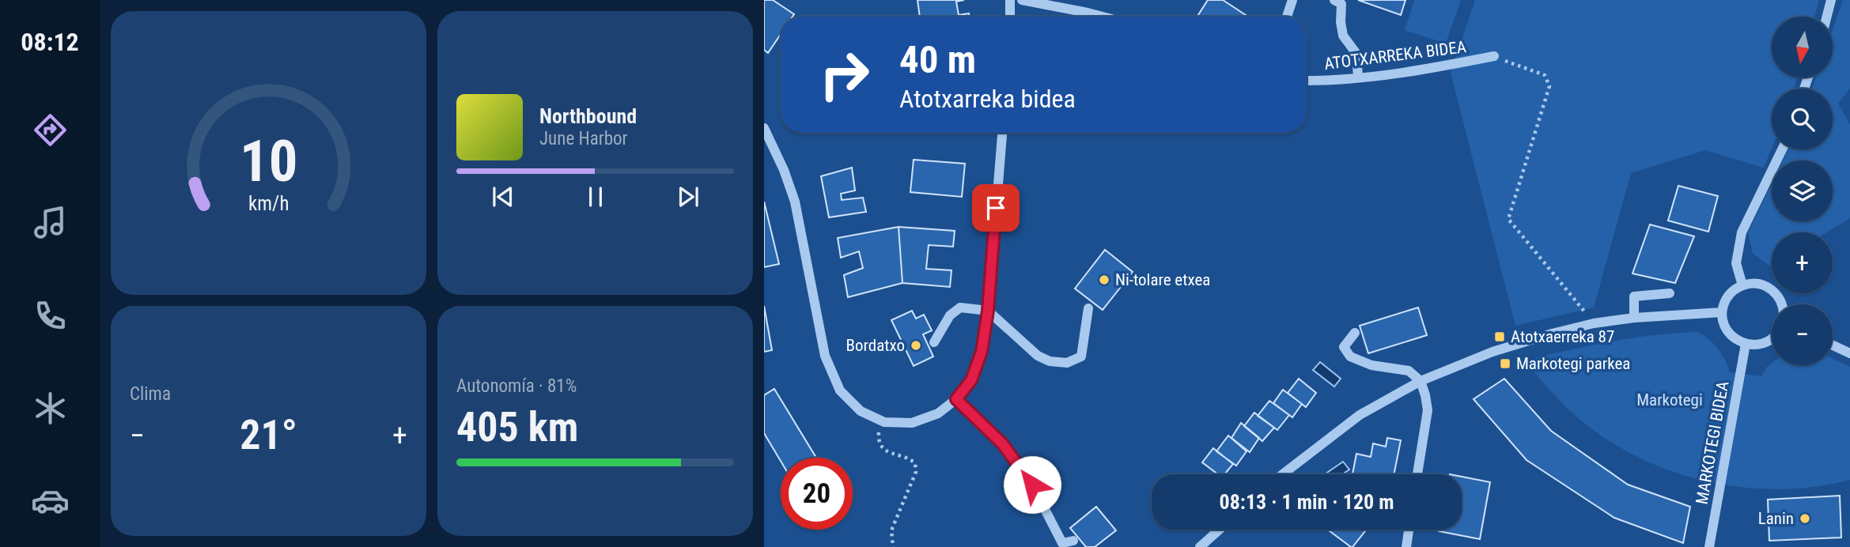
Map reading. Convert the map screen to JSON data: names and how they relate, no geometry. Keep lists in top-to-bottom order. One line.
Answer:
{"streets":{"street":["ATOTXARREKA BIDEA","MARKOTEGI BIDEA"]},"parks":["Markotegi"],"places":{"other":["Ni-tolare etxea","Bordatxo","Lanin"],"transit":["Atotxaerreka 87","Markotegi parkea"]},"north":"bottom","page":{"tabs":"08:12","map_buttons":["+","−"],"turn":["40 m","Atotxarreka bidea"],"song":["Northbound","June Harbor"],"tile":["Clima",["Autonomía · 81%","405 km"]],"heat":["−","21°","+"],"limit":"20","trip":"08:13 · 1 min · 120 m","gauge":["10","km/h"]}}
